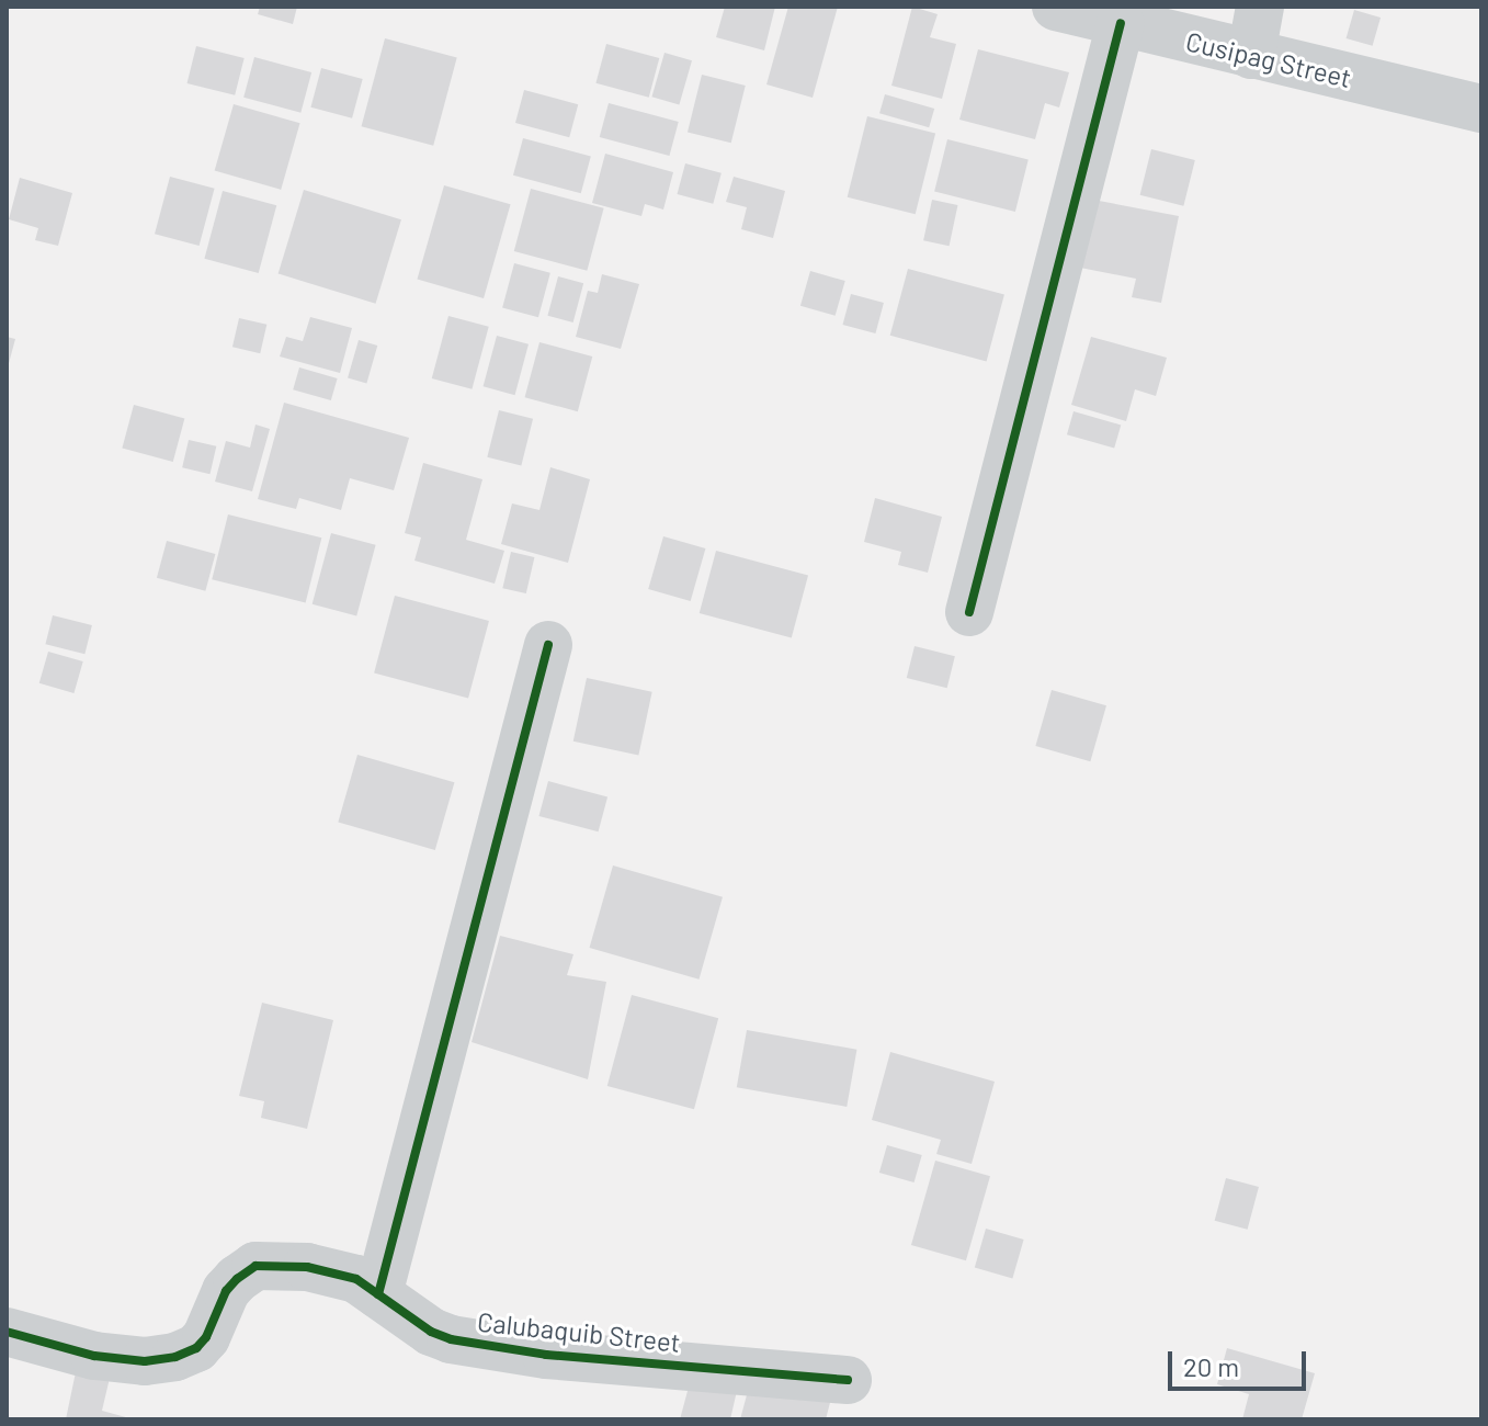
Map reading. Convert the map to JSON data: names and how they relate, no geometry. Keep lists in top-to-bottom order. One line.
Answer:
{"streets":{"street":["Cusipag Street","Calubaquib Street"]},"scale_bar":"20 m"}
